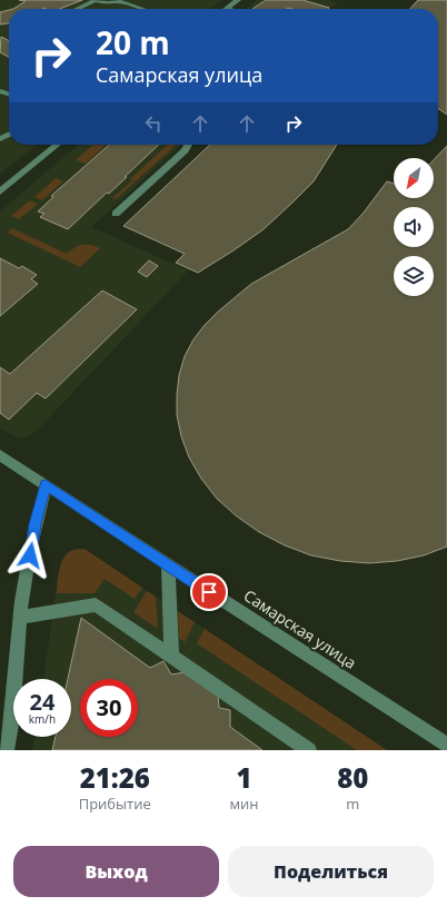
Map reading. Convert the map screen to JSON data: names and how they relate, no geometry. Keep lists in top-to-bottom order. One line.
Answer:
{"streets":{"street":["Самарская улица"]},"north":"bottom left","page":{"turn":["20 m","Самарская улица"],"speed":"24 km/h","limit":"30","eta":["21:26","Прибытие","1","мин","80","m"],"buttons":["Выход","Поделиться"]}}
